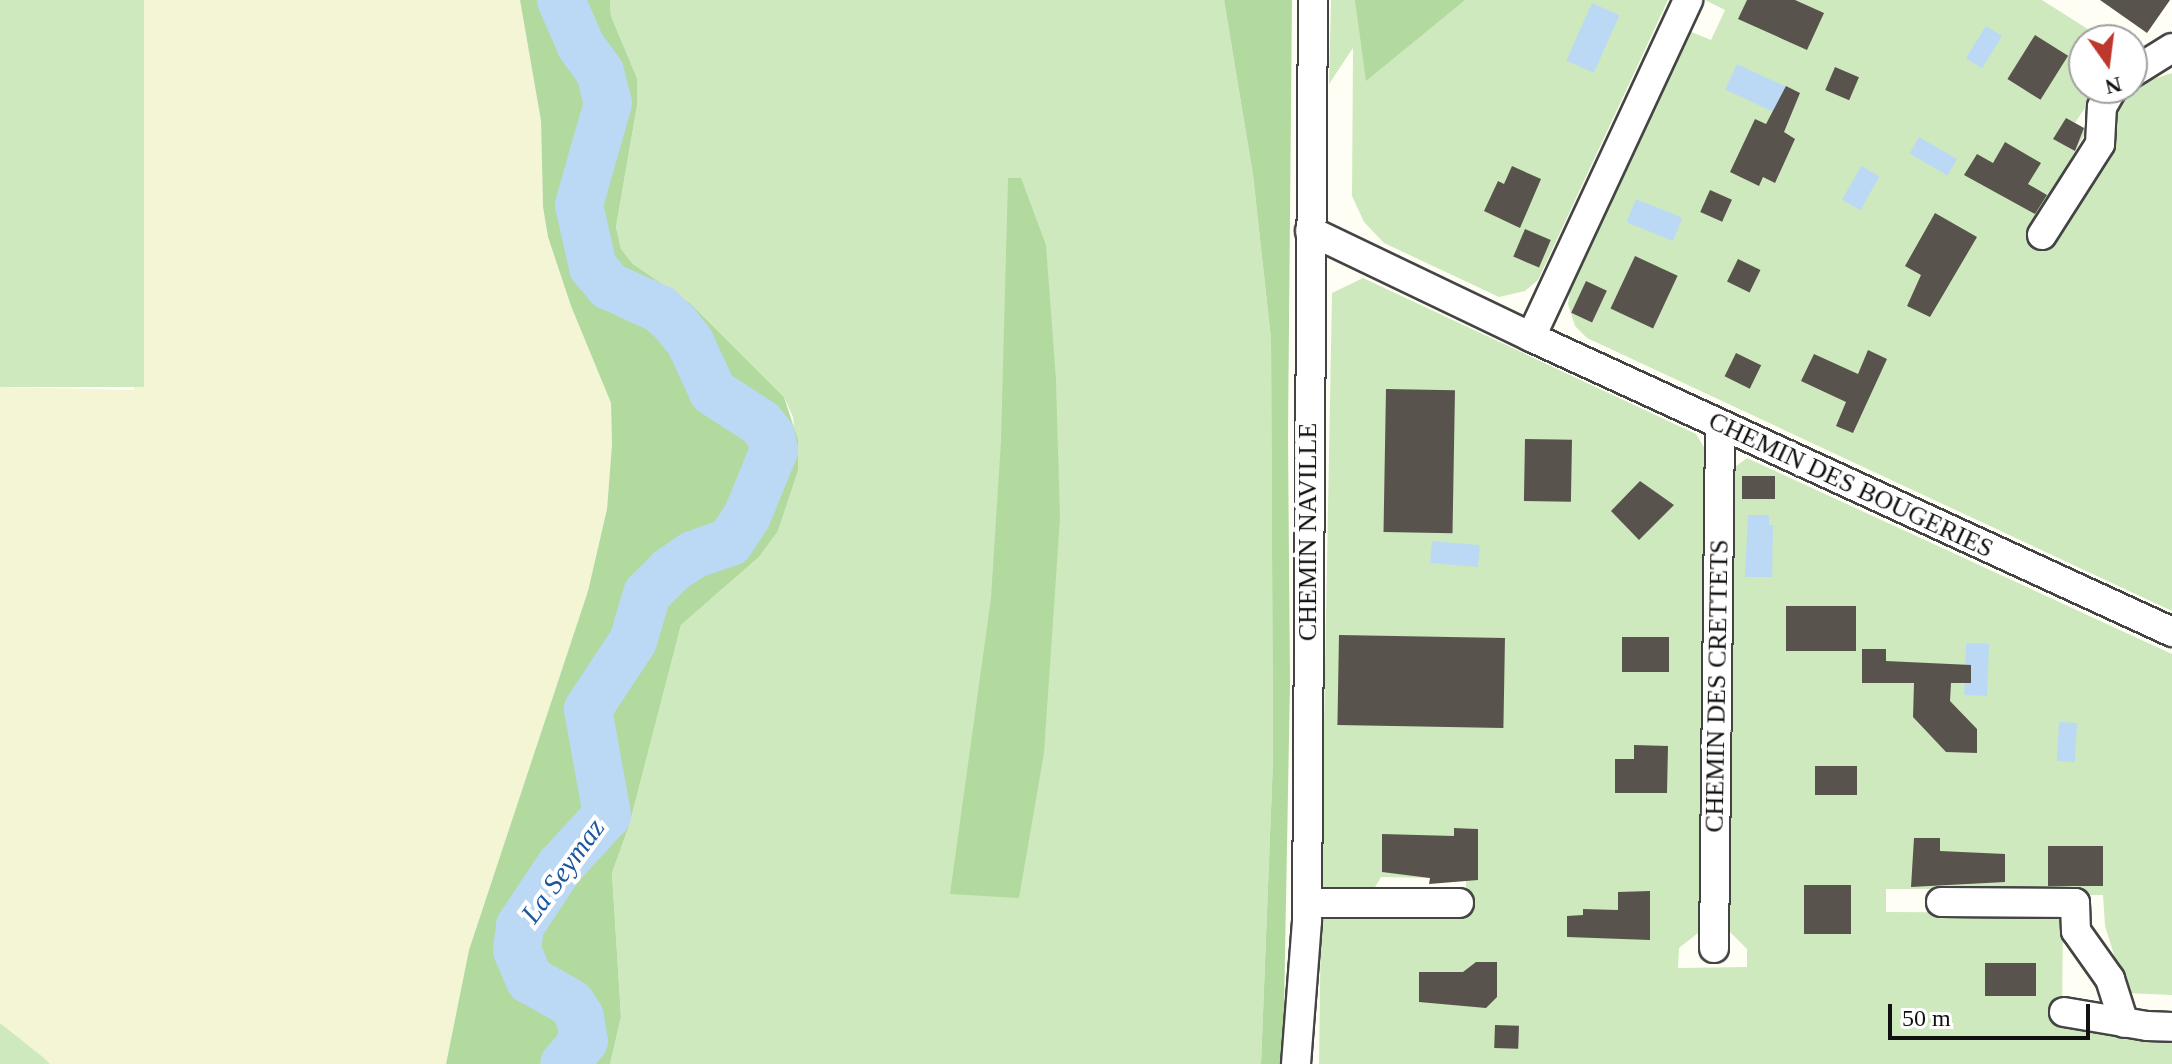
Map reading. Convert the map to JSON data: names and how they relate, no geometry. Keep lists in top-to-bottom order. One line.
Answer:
{"streets":{"street":["CHEMIN DES BOUGERIES","CHEMIN NAVILLE","CHEMIN DES CRETTETS"]},"crossings":[["CHEMIN DES BOUGERIES","CHEMIN NAVILLE"],["CHEMIN DES BOUGERIES","CHEMIN DES CRETTETS"]],"water":["La Seymaz"],"scale_bar":"50 m","north":"bottom"}
